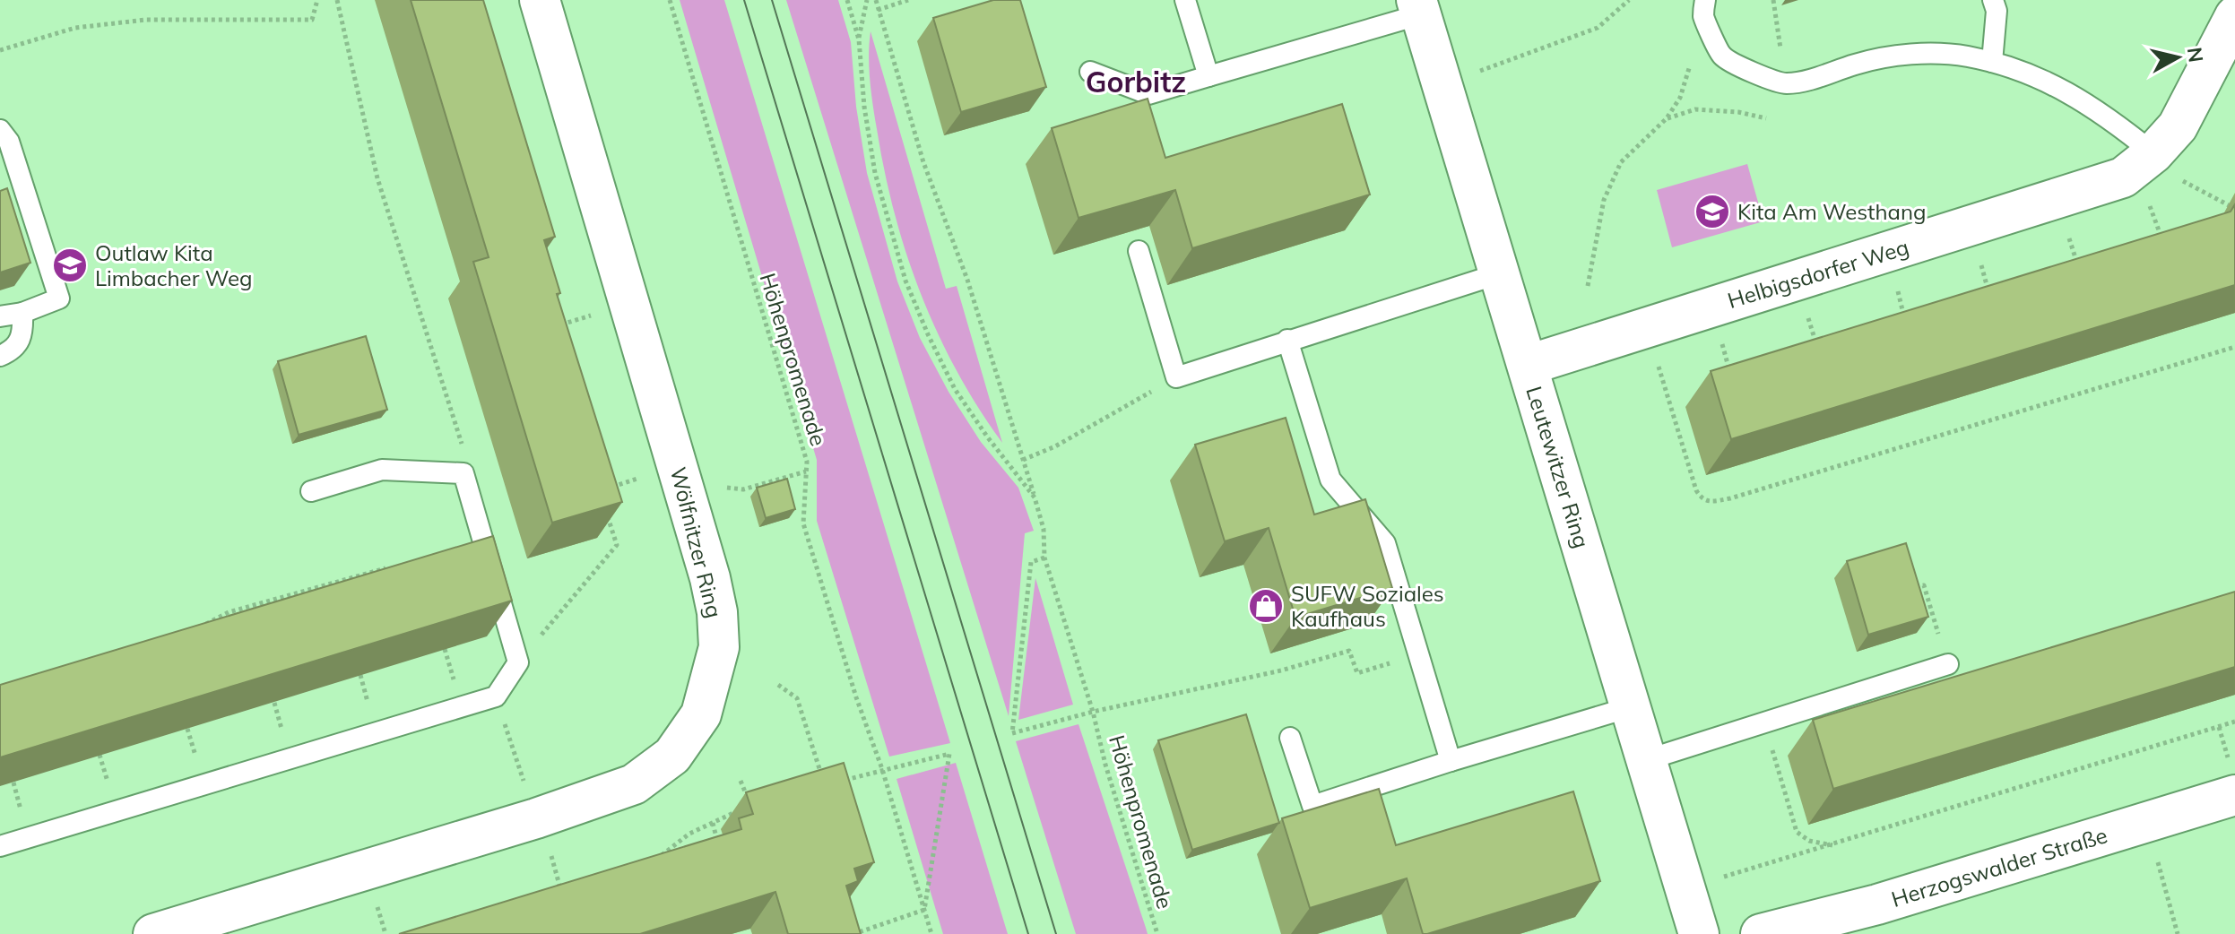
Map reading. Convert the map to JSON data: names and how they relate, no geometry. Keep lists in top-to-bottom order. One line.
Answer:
{"streets":{"street":["Helbigsdorfer Weg","Leutewitzer Ring","Wölfnitzer Ring","Herzogswalder Straße"],"path":["Höhenpromenade"]},"crossings":[["Helbigsdorfer Weg","Leutewitzer Ring"]],"districts":["Gorbitz"],"places":{"school or university":["Kita Am Westhang","Outlaw Kita Limbacher Weg"],"shop":["SUFW Soziales Kaufhaus"]},"north":"right"}
